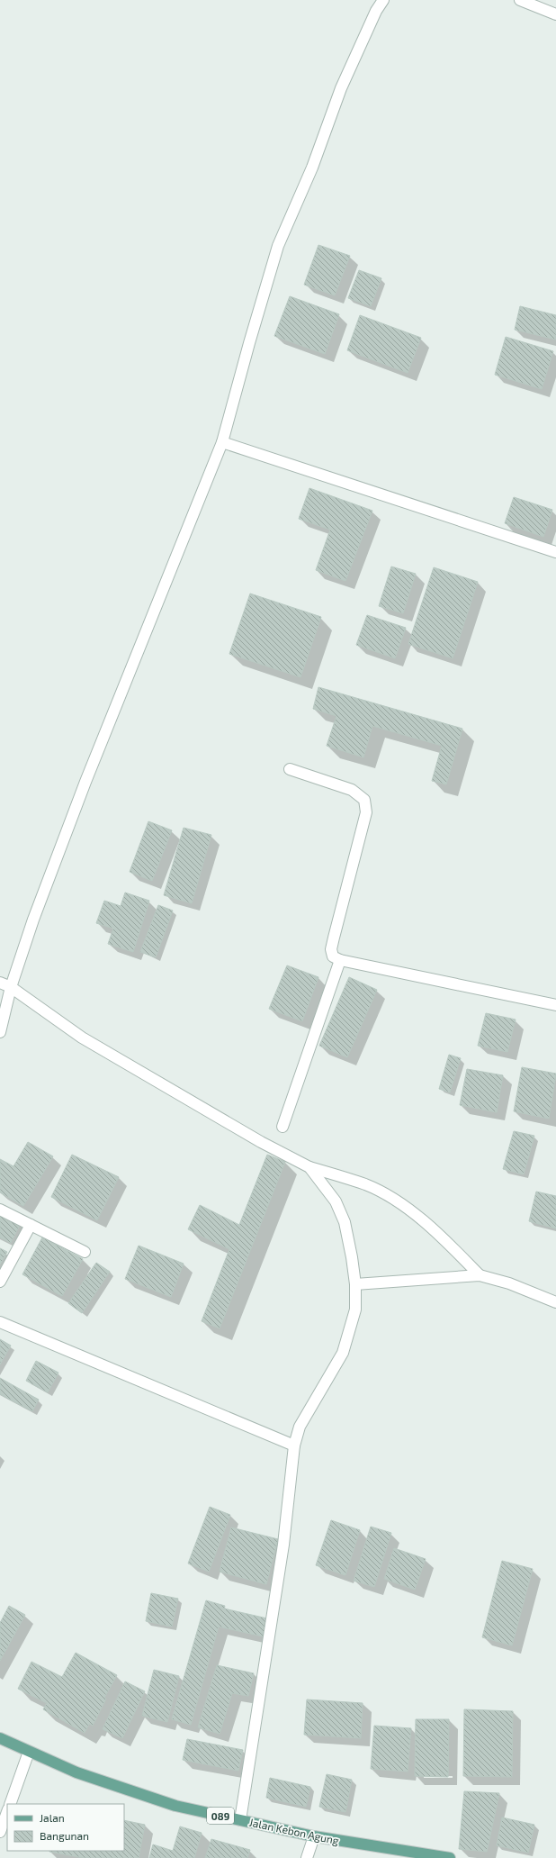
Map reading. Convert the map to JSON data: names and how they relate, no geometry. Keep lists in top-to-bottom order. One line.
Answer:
{"streets":{"main road":["089","Jalan Kebon Agung"]},"legend":["Jalan","Bangunan"]}
